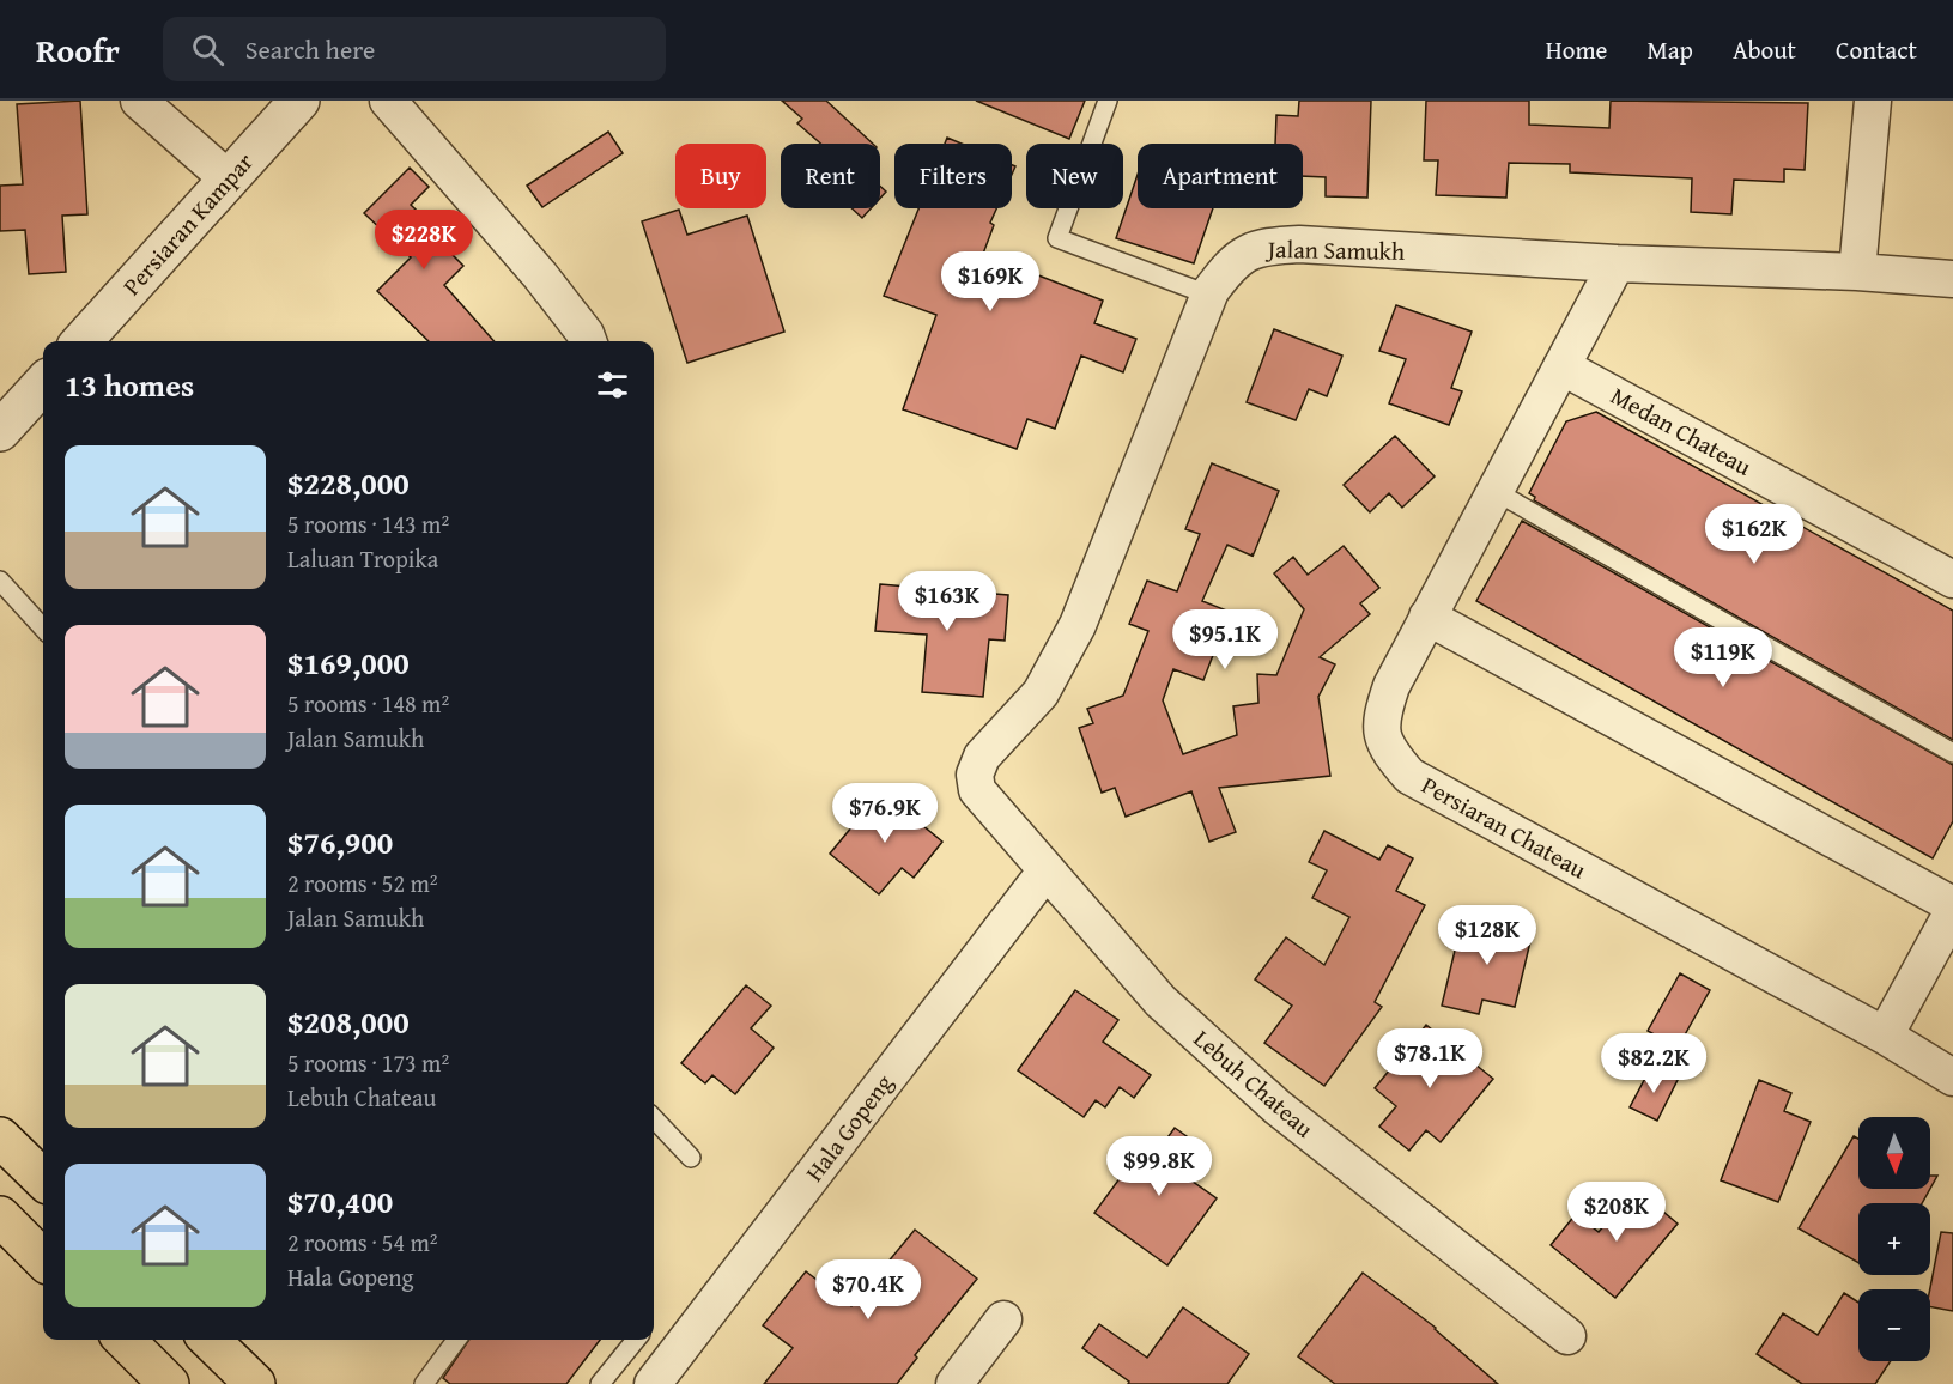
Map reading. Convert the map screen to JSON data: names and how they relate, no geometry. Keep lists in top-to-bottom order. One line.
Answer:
{"streets":{"street":["Persiaran Kampar","Jalan Samukh","Medan Chateau","Persiaran Chateau","Lebuh Chateau","Hala Gopeng"]},"crossings":[["Jalan Samukh","Persiaran Chateau"],["Jalan Samukh","Lebuh Chateau"],["Medan Chateau","Persiaran Chateau"],["Lebuh Chateau","Hala Gopeng"]],"north":"bottom","page":{"header":"Roofr","search":"Search here","nav":["Home","Map","About","Contact"],"chip":["Buy","Rent","Filters","New","Apartment"],"price":["$228K","$169K","$162K","$163K","$95.1K","$119K","$76.9K","$128K","$78.1K","$82.2K","$99.8K","$208K","$70.4K"],"heading":"13 homes","list":[{"name":"$228,000","note":"5 rooms · 143 m² · Laluan Tropika"},{"name":"$169,000","note":"5 rooms · 148 m² · Jalan Samukh"},{"name":"$76,900","note":"2 rooms · 52 m² · Jalan Samukh"},{"name":"$208,000","note":"5 rooms · 173 m² · Lebuh Chateau"},{"name":"$70,400","note":"2 rooms · 54 m² · Hala Gopeng"}],"map_buttons":["+","−"]}}
